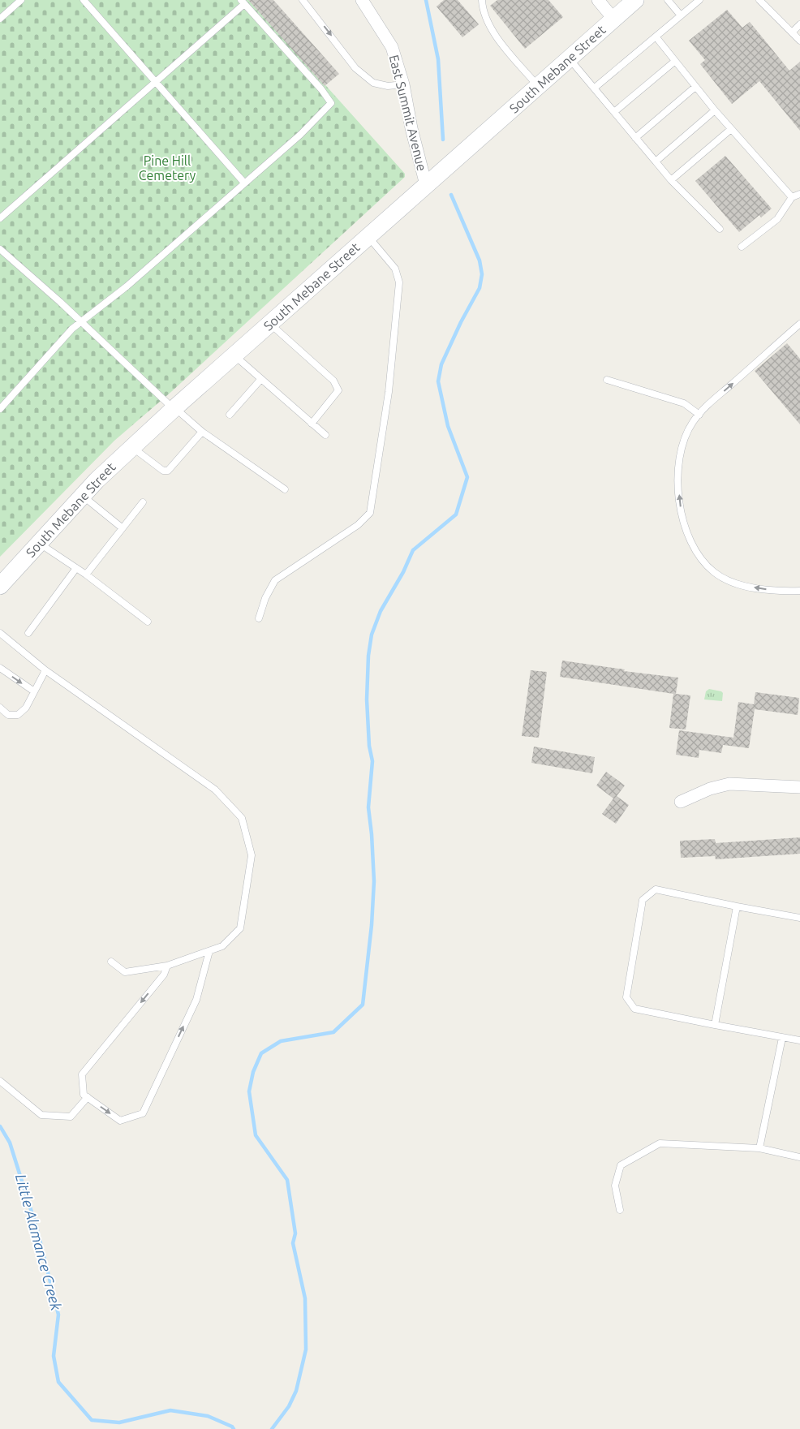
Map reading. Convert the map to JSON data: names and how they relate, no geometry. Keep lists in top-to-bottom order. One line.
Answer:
{"streets":{"street":["South Mebane Street","East Summit Avenue"]},"crossings":[["South Mebane Street","East Summit Avenue"]],"water":["Little Alamance Creek"],"parks":["Pine Hill Cemetery"]}
